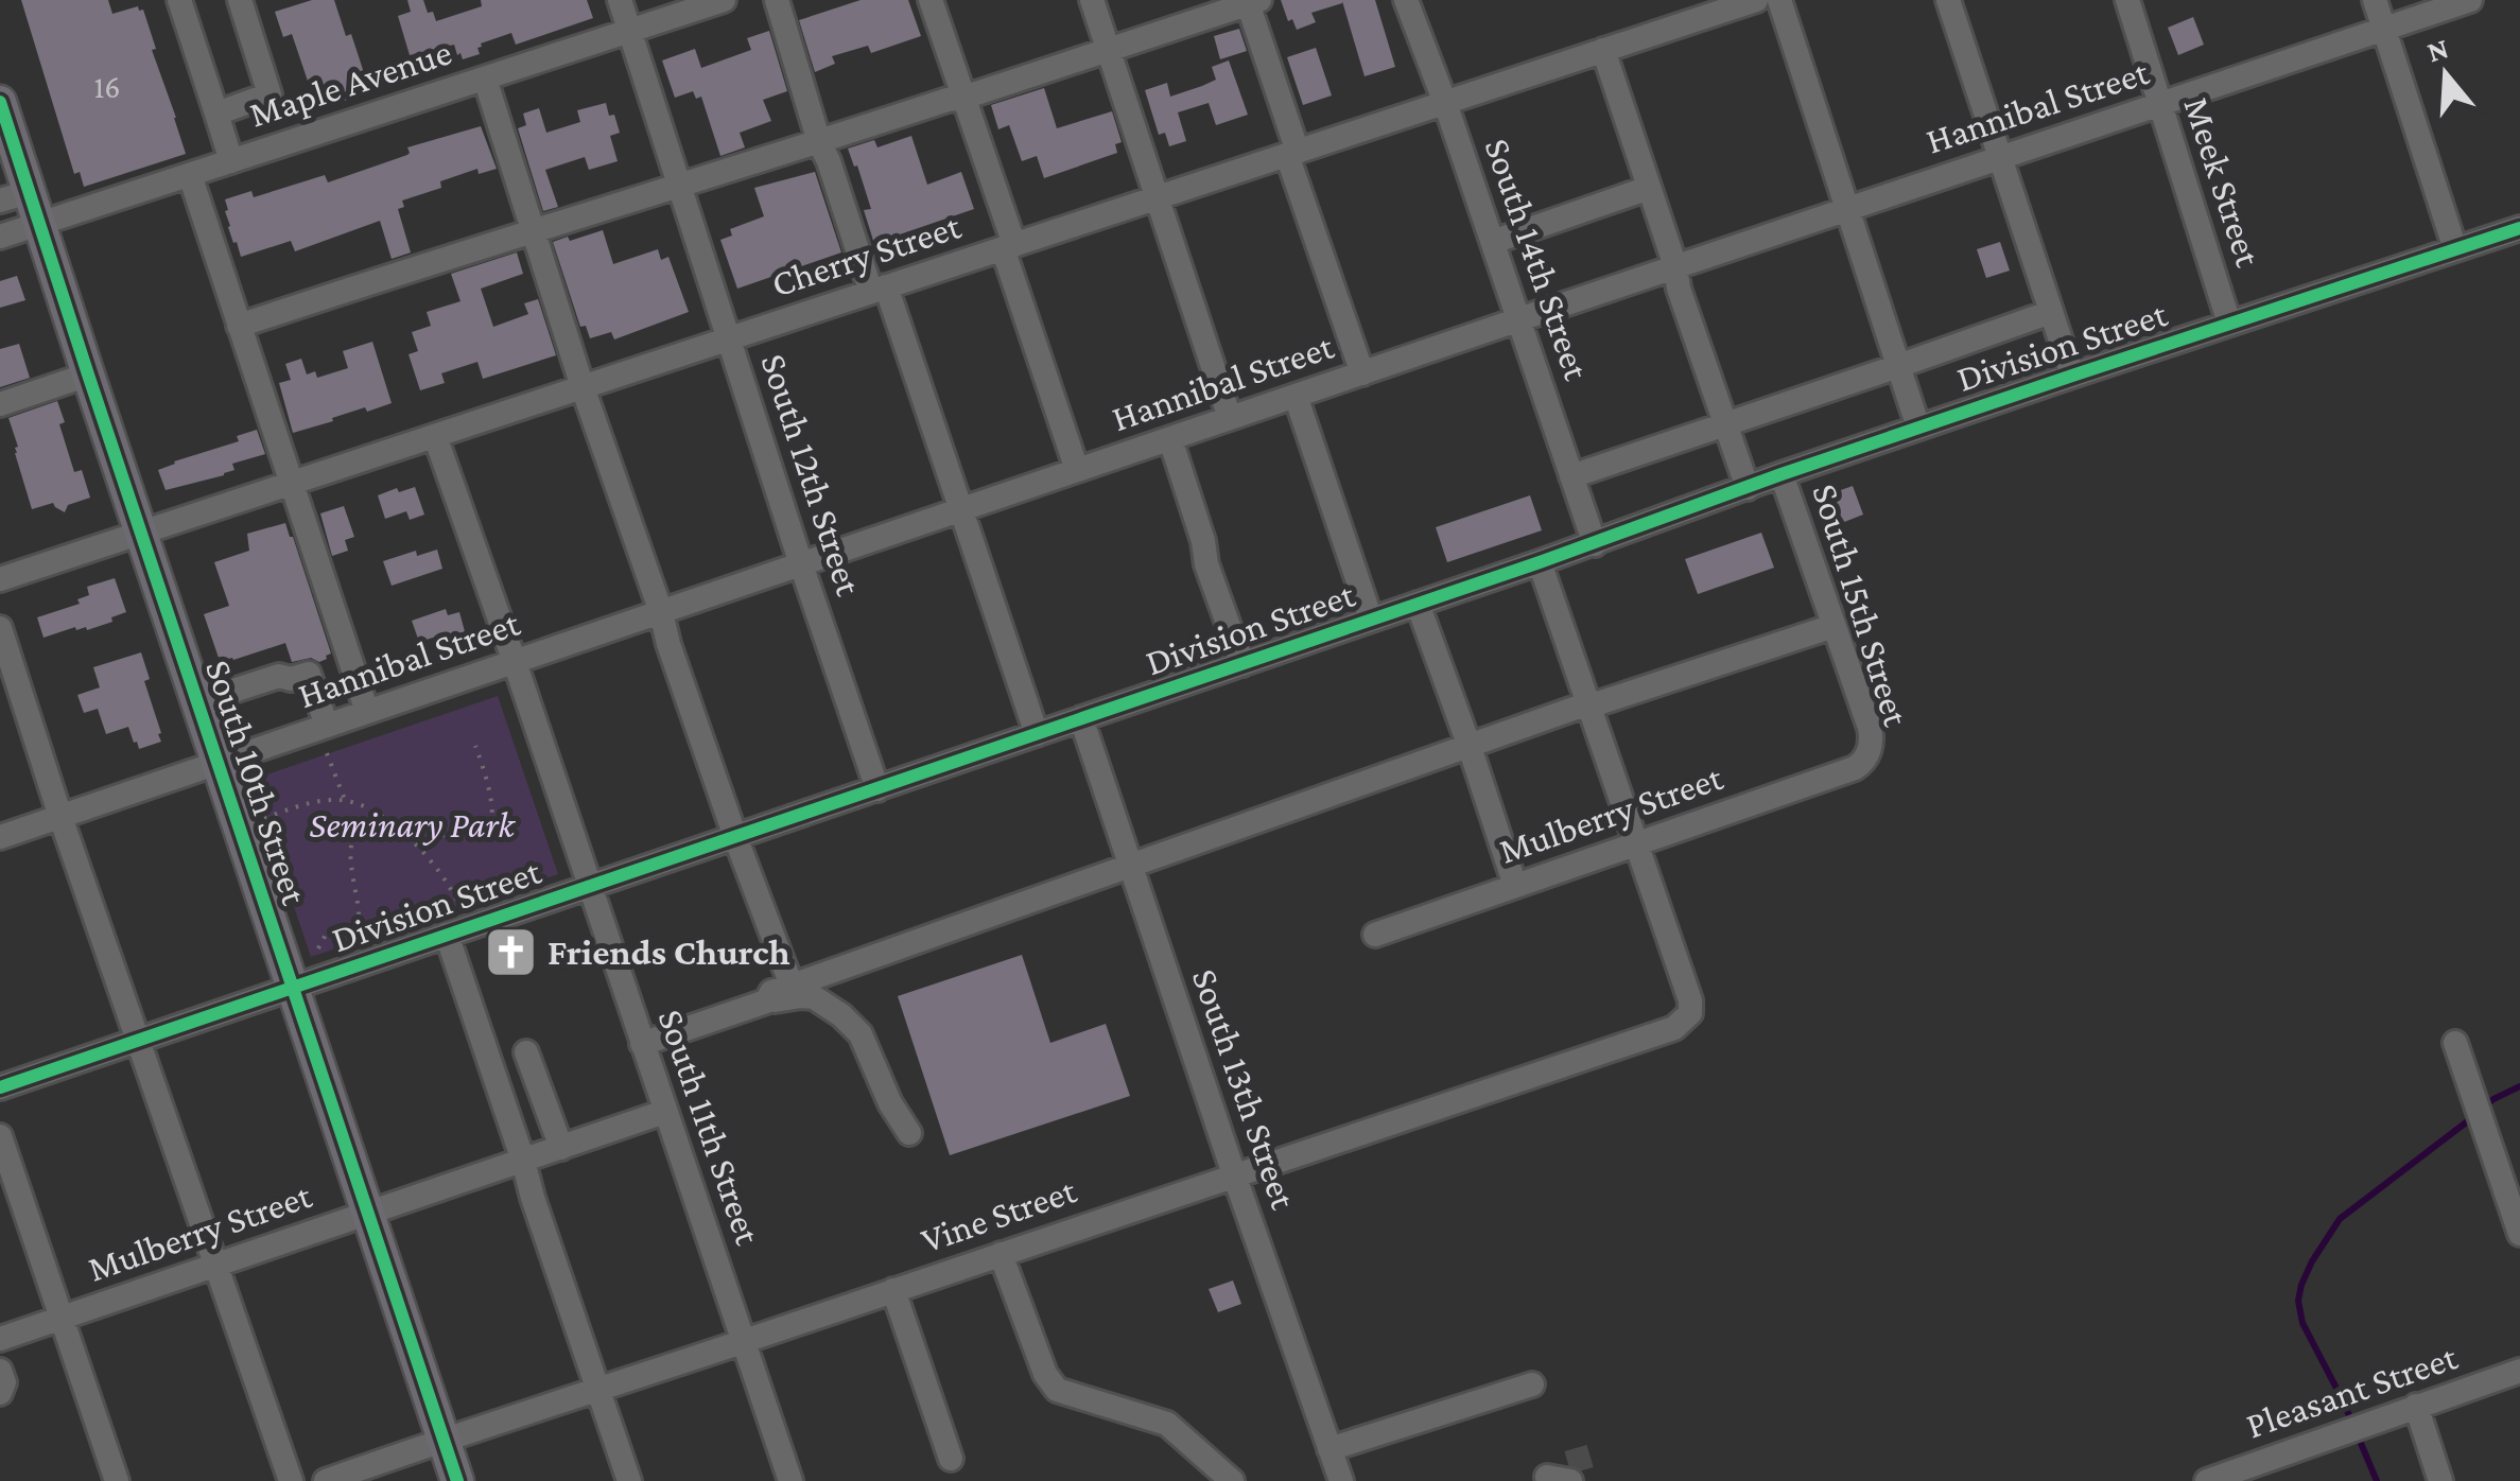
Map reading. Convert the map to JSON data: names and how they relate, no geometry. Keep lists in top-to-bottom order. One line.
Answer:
{"streets":{"main road":["South 10th Street"],"street":["Maple Avenue","Hannibal Street","Meek Street","Cherry Street","South 14th Street","Division Street","South 12th Street","South 15th Street","Mulberry Street","South 13th Street","South 11th Street","Vine Street","Pleasant Street"]},"crossings":[["Maple Avenue","South 12th Street"],["Maple Avenue","South 10th Street"],["Hannibal Street","Meek Street"],["Hannibal Street","South 14th Street"],["Hannibal Street","South 12th Street"],["Hannibal Street","South 10th Street"],["Hannibal Street","South 11th Street"],["Meek Street","Division Street"],["Cherry Street","South 14th Street"],["Cherry Street","South 12th Street"],["Cherry Street","South 10th Street"],["Cherry Street","South 11th Street"],["South 14th Street","Division Street"],["Division Street","South 12th Street"],["Division Street","South 15th Street"],["Division Street","South 10th Street"],["Division Street","South 13th Street"],["Division Street","South 11th Street"],["South 15th Street","Mulberry Street"],["South 10th Street","Mulberry Street"],["South 10th Street","Vine Street"],["Mulberry Street","South 11th Street"],["Mulberry Street","Vine Street"],["South 13th Street","Vine Street"],["South 11th Street","Vine Street"]],"parks":["Seminary Park"],"places":{"church":["Friends Church"]},"house_numbers":["16"],"north":"top"}
